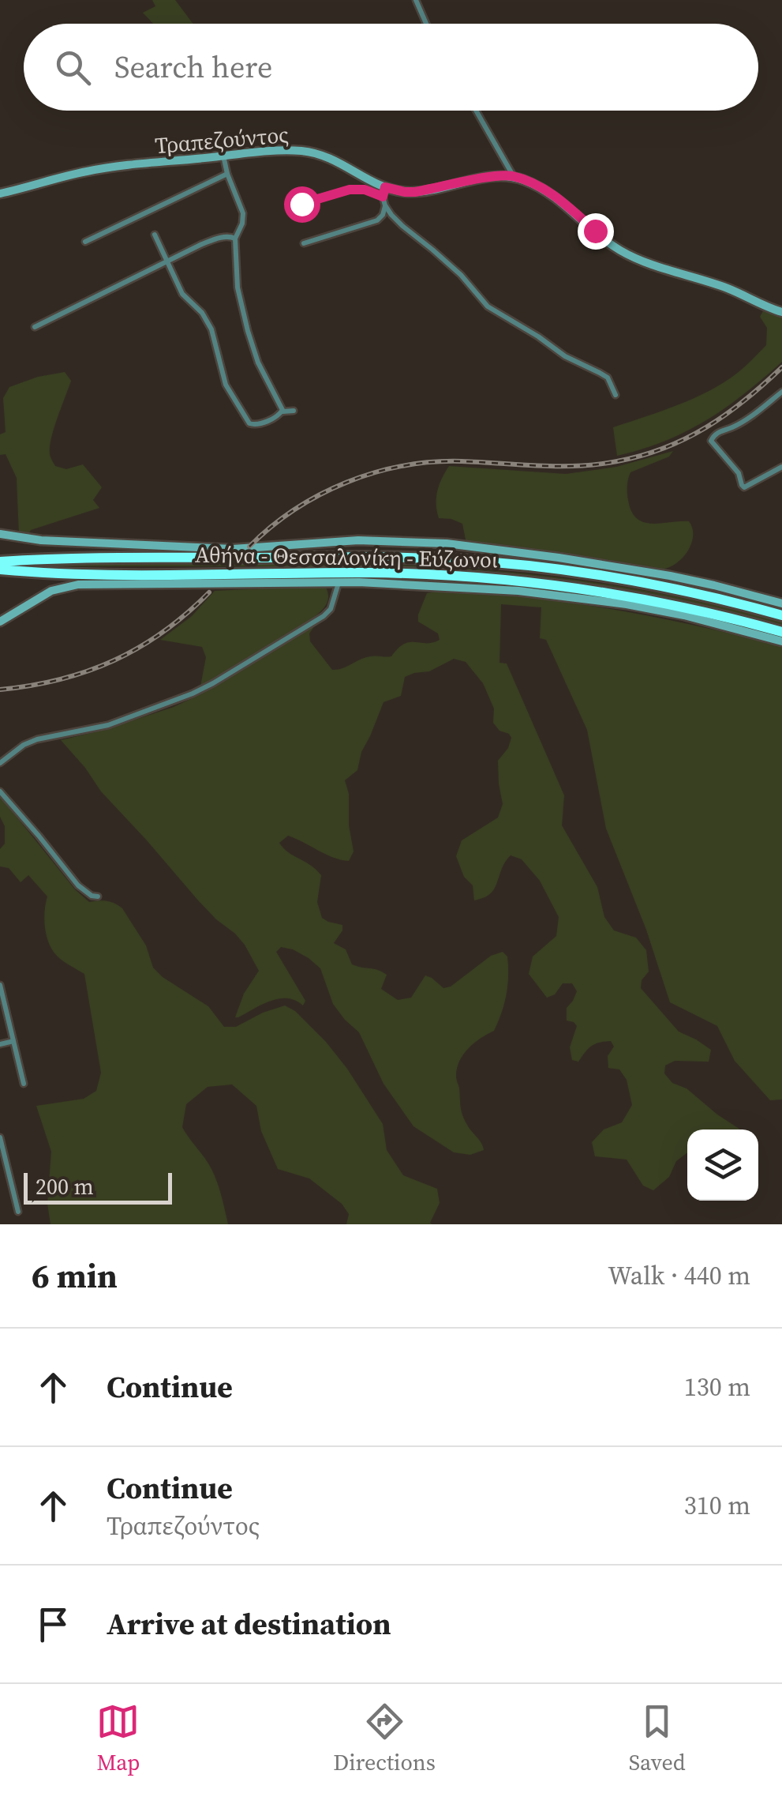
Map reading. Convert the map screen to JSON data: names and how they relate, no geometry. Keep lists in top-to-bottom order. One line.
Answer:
{"streets":{"highway":["Αθήνα - Θεσσαλονίκη - Εύζωνοι"],"main road":["Τραπεζούντος"]},"scale_bar":"200 m","page":{"search":"Search here","scale":"200 m","heading":["6 min","Walk · 440 m"],"list":[["Continue","130 m"],["Continue","Τραπεζούντος","310 m"],"Arrive at destination"],"nav":["Map","Directions","Saved"]}}
